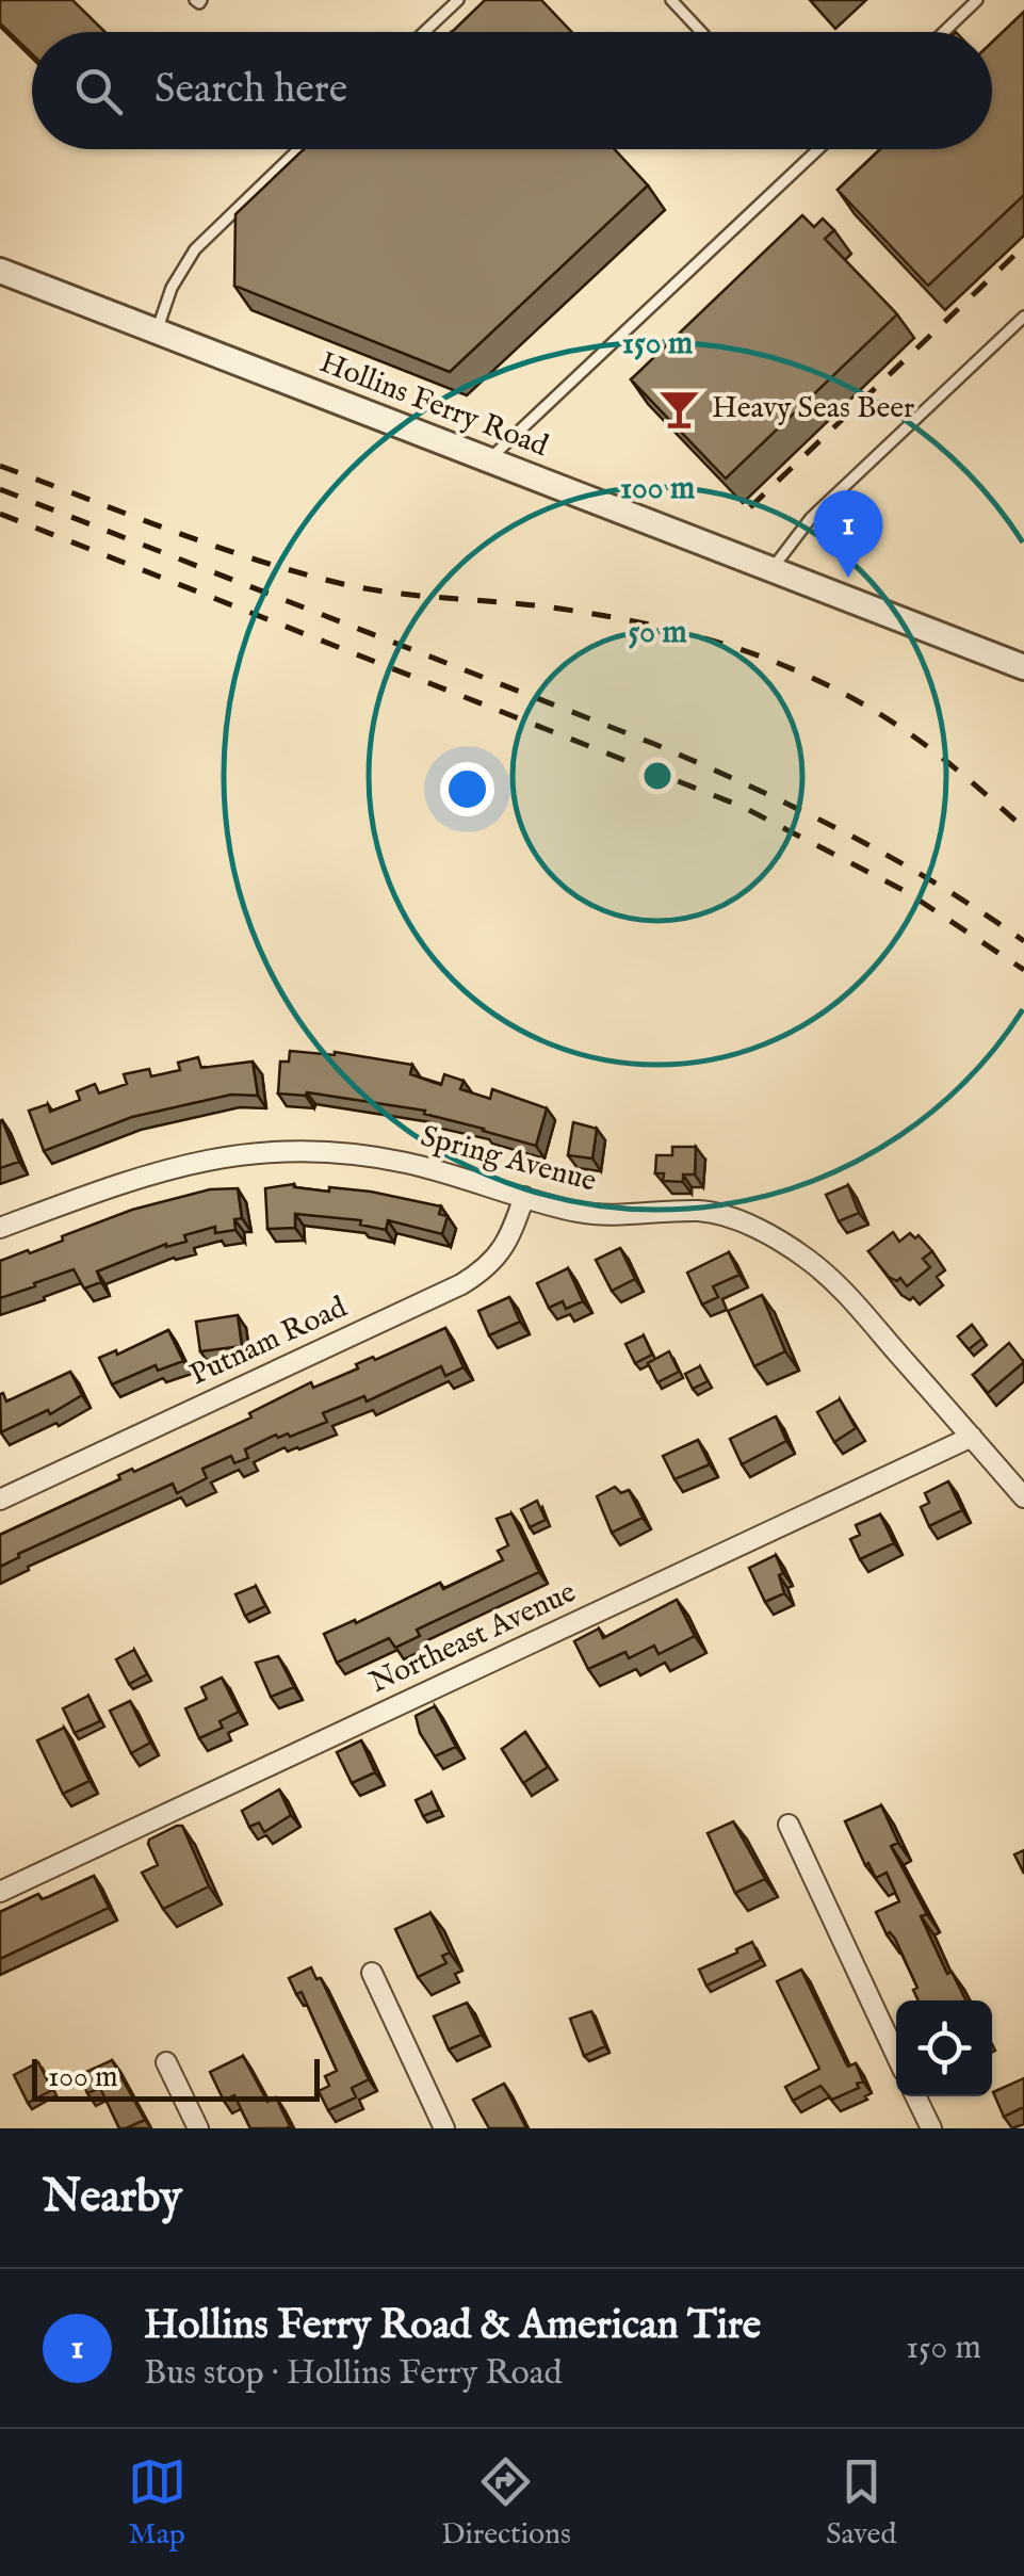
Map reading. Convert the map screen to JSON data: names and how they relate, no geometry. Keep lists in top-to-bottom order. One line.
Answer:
{"streets":{"street":["Hollins Ferry Road","Spring Avenue","Putnam Road","Northeast Avenue"]},"crossings":[["Spring Avenue","Putnam Road"],["Spring Avenue","Northeast Avenue"]],"places":{"bar":["Heavy Seas Beer"]},"scale_bar":"100 m","page":{"search":"Search here","pins":"1","scale":"100 m","heading":"Nearby","list":[{"mark":"1","name":"Hollins Ferry Road & American Tire","note":"Bus stop · Hollins Ferry Road","value":"150 m"}],"nav":["Map","Directions","Saved"]},"rings":["150 m","100 m","50 m"]}
